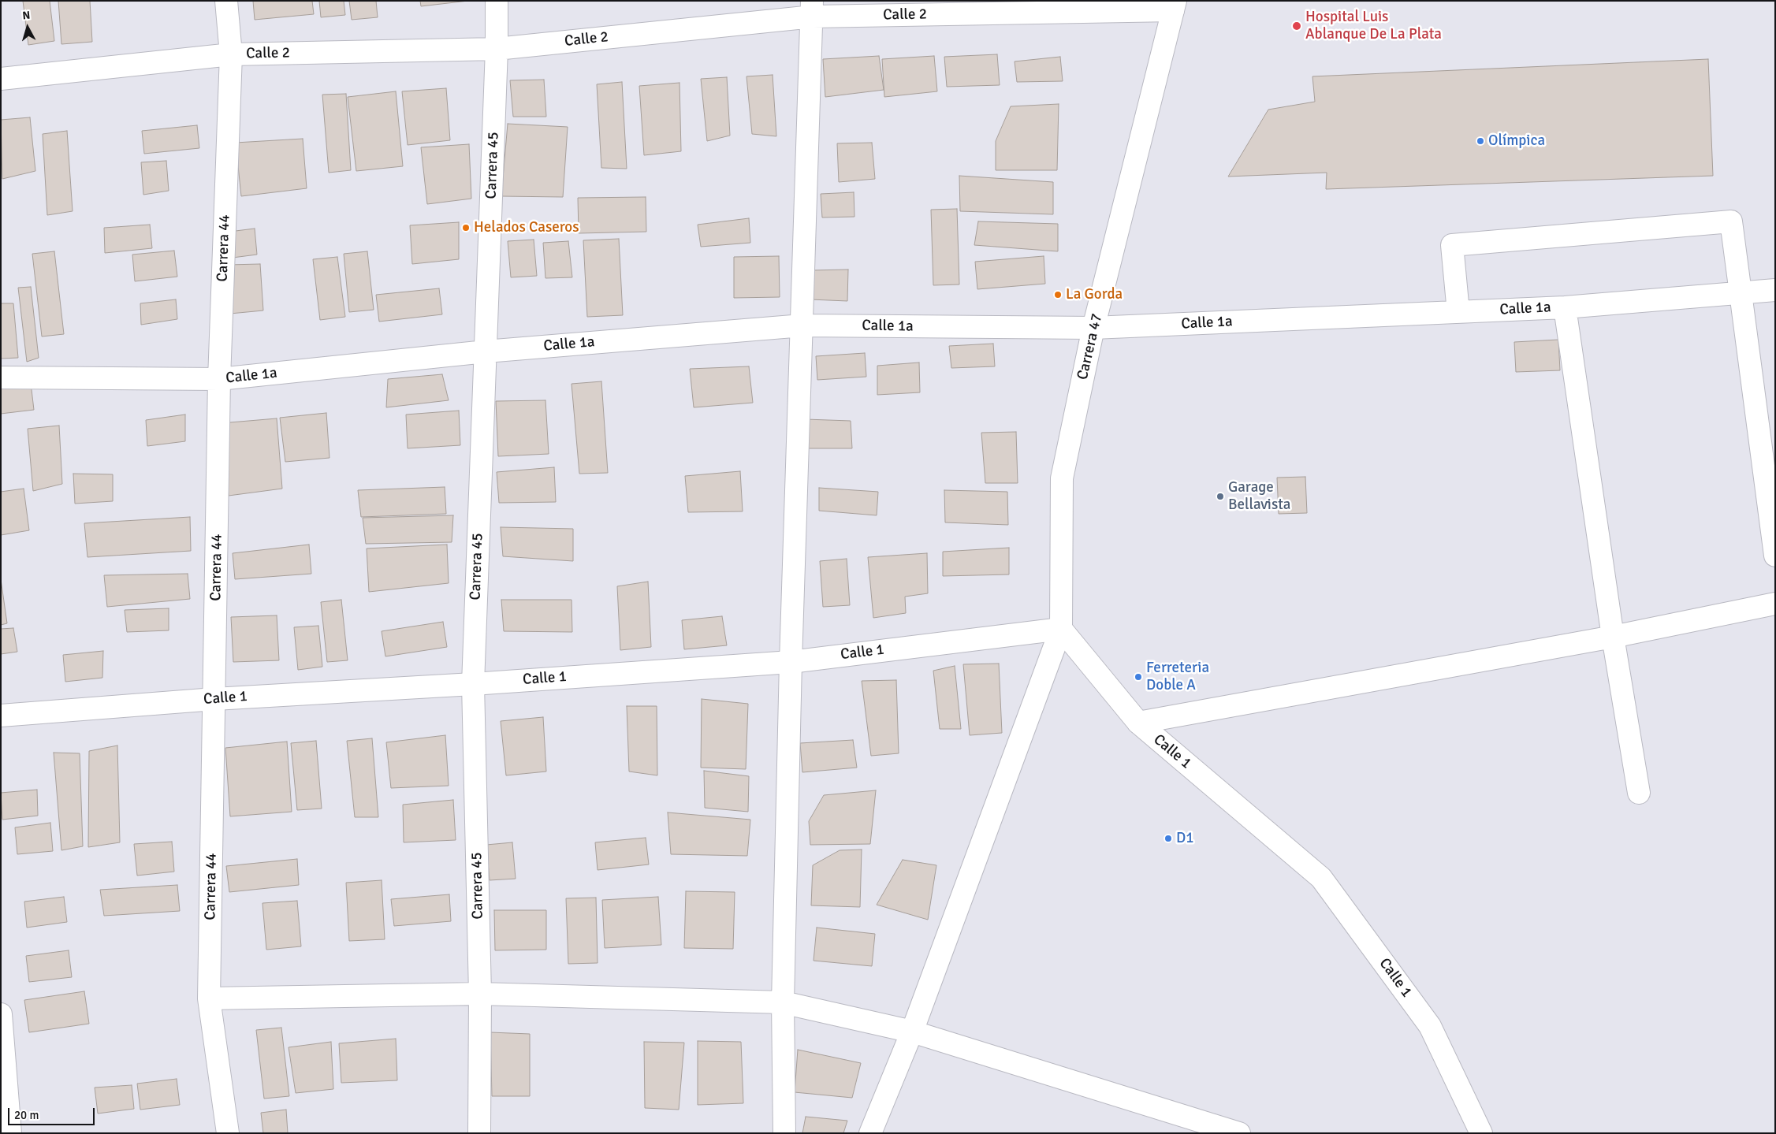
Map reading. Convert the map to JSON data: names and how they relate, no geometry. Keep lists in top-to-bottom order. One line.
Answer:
{"streets":{"street":["Calle 2","Carrera 45","Carrera 44","Calle 1a","Carrera 47","Calle 1"]},"crossings":[["Calle 2","Carrera 45"],["Calle 2","Carrera 44"],["Calle 2","Carrera 47"],["Carrera 45","Calle 1a"],["Carrera 45","Calle 1"],["Carrera 44","Calle 1a"],["Carrera 44","Calle 1"],["Calle 1a","Carrera 47"],["Carrera 47","Calle 1"]],"places":["Hospital Luis Ablanque De La Plata","Olímpica","Helados Caseros","La Gorda","Garage Bellavista","Ferreteria Doble A","D1"],"scale_bar":"20 m","north":"top"}
